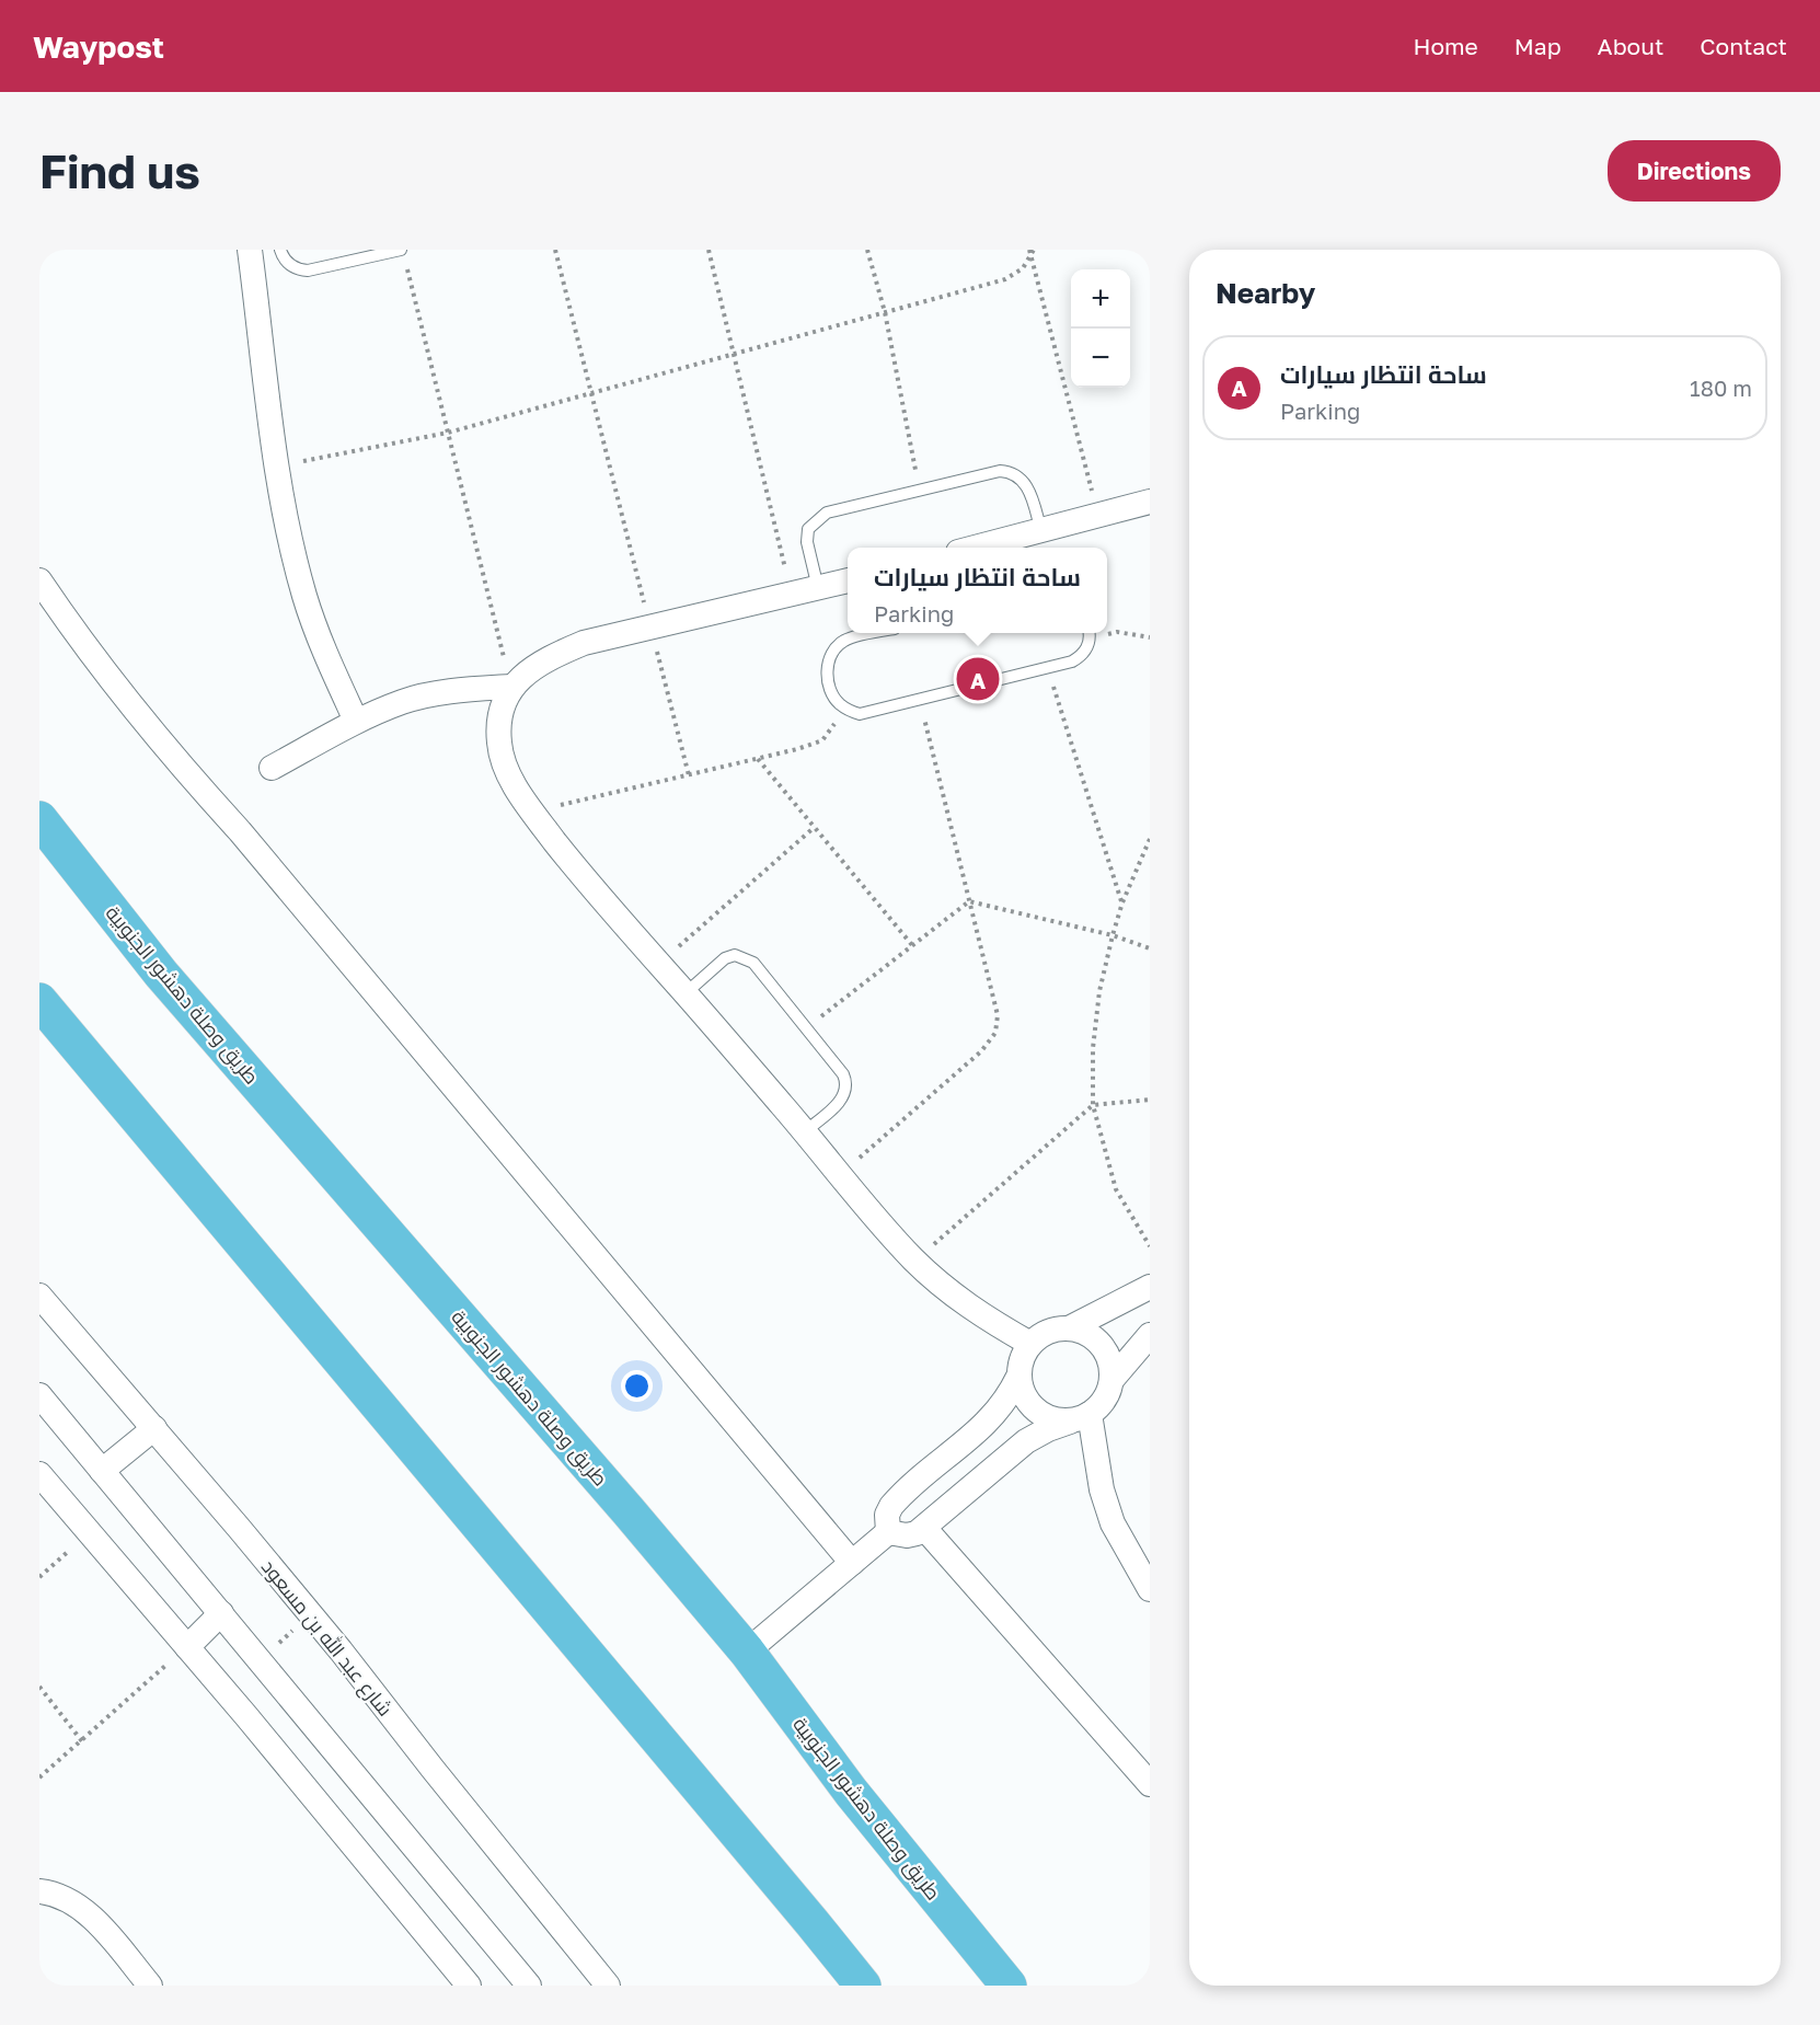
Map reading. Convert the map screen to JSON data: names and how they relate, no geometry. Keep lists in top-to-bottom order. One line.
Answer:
{"streets":{"highway":["طريق وصلة دهشور الجنوبية"],"street":["شارع عبد الله بن مسعود"]},"page":{"header":"Waypost","nav":["Home","Map","About","Contact"],"buttons":"Directions","title":"Find us","heading":"Nearby","map_buttons":["+","−"],"list":[{"mark":"A","name":"ساحة انتظار سيارات","note":"Parking","value":"180 m"}],"popup":["ساحة انتظار سيارات","Parking"],"pins":"A"}}
